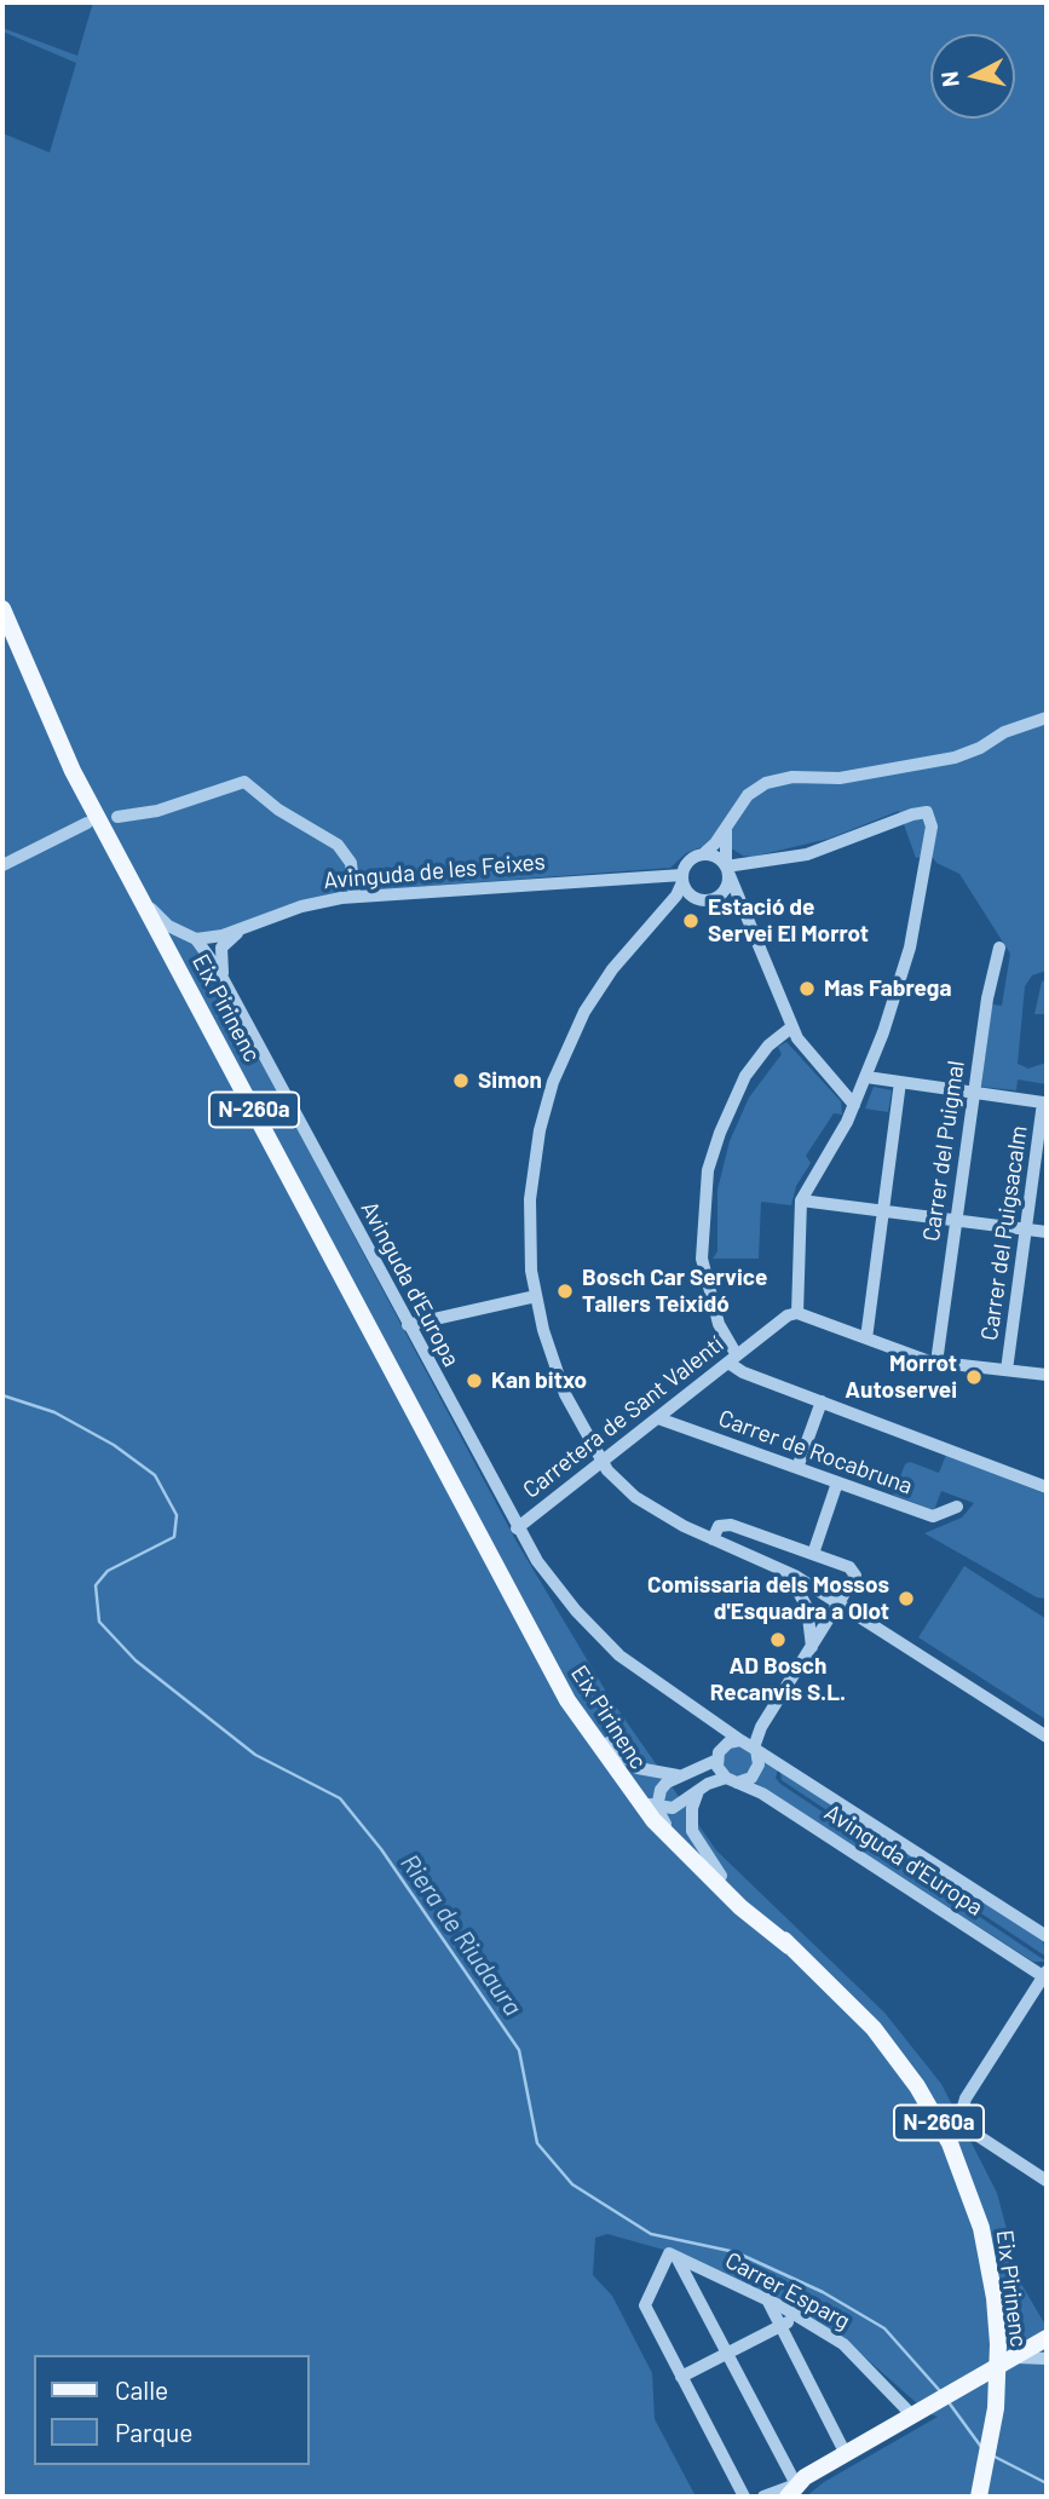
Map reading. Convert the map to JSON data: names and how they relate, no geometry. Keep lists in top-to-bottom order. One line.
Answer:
{"streets":{"main road":["Eix Pirinenc","N-260a"],"street":["Avinguda de les Feixes","Carrer del Puigmal","Carrer del Puigsacalm","Avinguda d'Europa","Carretera de Sant Valentí","Carrer de Rocabruna","Carrer Esparg"]},"crossings":[["Avinguda de les Feixes","Avinguda d'Europa"],["Eix Pirinenc","Avinguda d'Europa"],["Carrer del Puigmal","Carrer del Puigsacalm"],["Avinguda d'Europa","Carretera de Sant Valentí"],["Carretera de Sant Valentí","Carrer de Rocabruna"]],"water":["Riera de Riudaura"],"places":["Estació de Servei El Morrot","Mas Fabrega","Simon","Bosch Car Service Tallers Teixidó","Morrot Autoservei","Kan bitxo","Comissaria dels Mossos d'Esquadra a Olot","AD Bosch Recanvis S.L."],"legend":["Calle","Parque"],"north":"left"}
